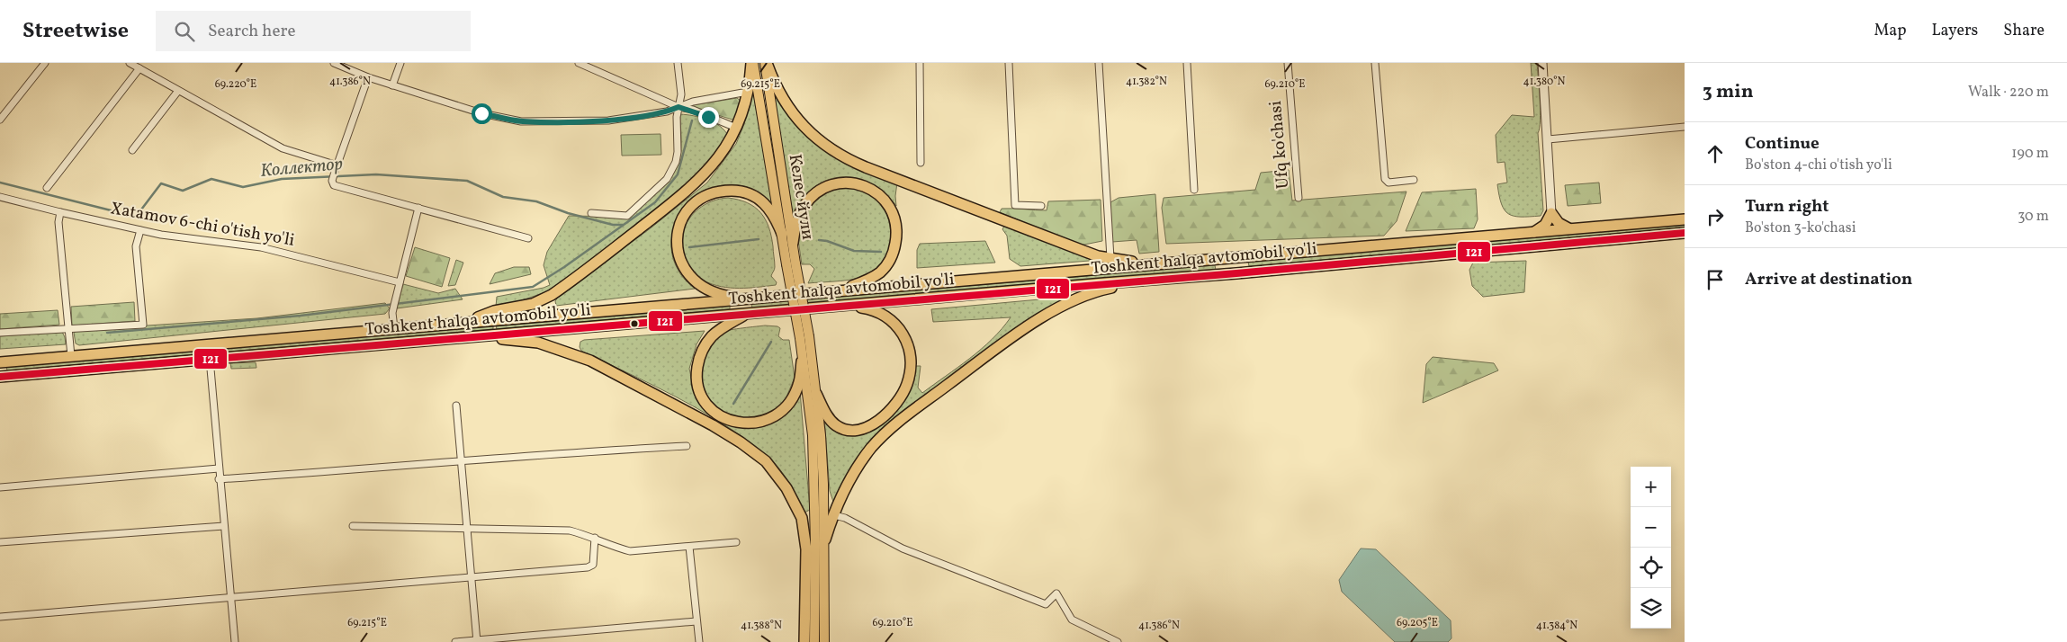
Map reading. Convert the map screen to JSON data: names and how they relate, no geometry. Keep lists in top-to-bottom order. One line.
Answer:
{"streets":{"highway":["Toshkent halqa avtomobil yo'li"],"main road":["Келес йули"],"street":["Ufq ko'chasi","Xatamov 6-chi o'tish yo'li"]},"water":["Коллектор"],"lines":["transit line 121"],"page":{"header":"Streetwise","search":"Search here","nav":["Map","Layers","Share"],"heading":["3 min","Walk · 220 m"],"list":[["Continue","Bo'ston 4-chi o'tish yo'li","190 m"],["Turn right","Bo'ston 3-ko'chasi","30 m"],"Arrive at destination"],"map_buttons":["+","−"]},"coordinates":["41.380°N","41.386°N","41.382°N","69.220°E","69.215°E","69.210°E","69.205°E","41.388°N","41.384°N"]}
